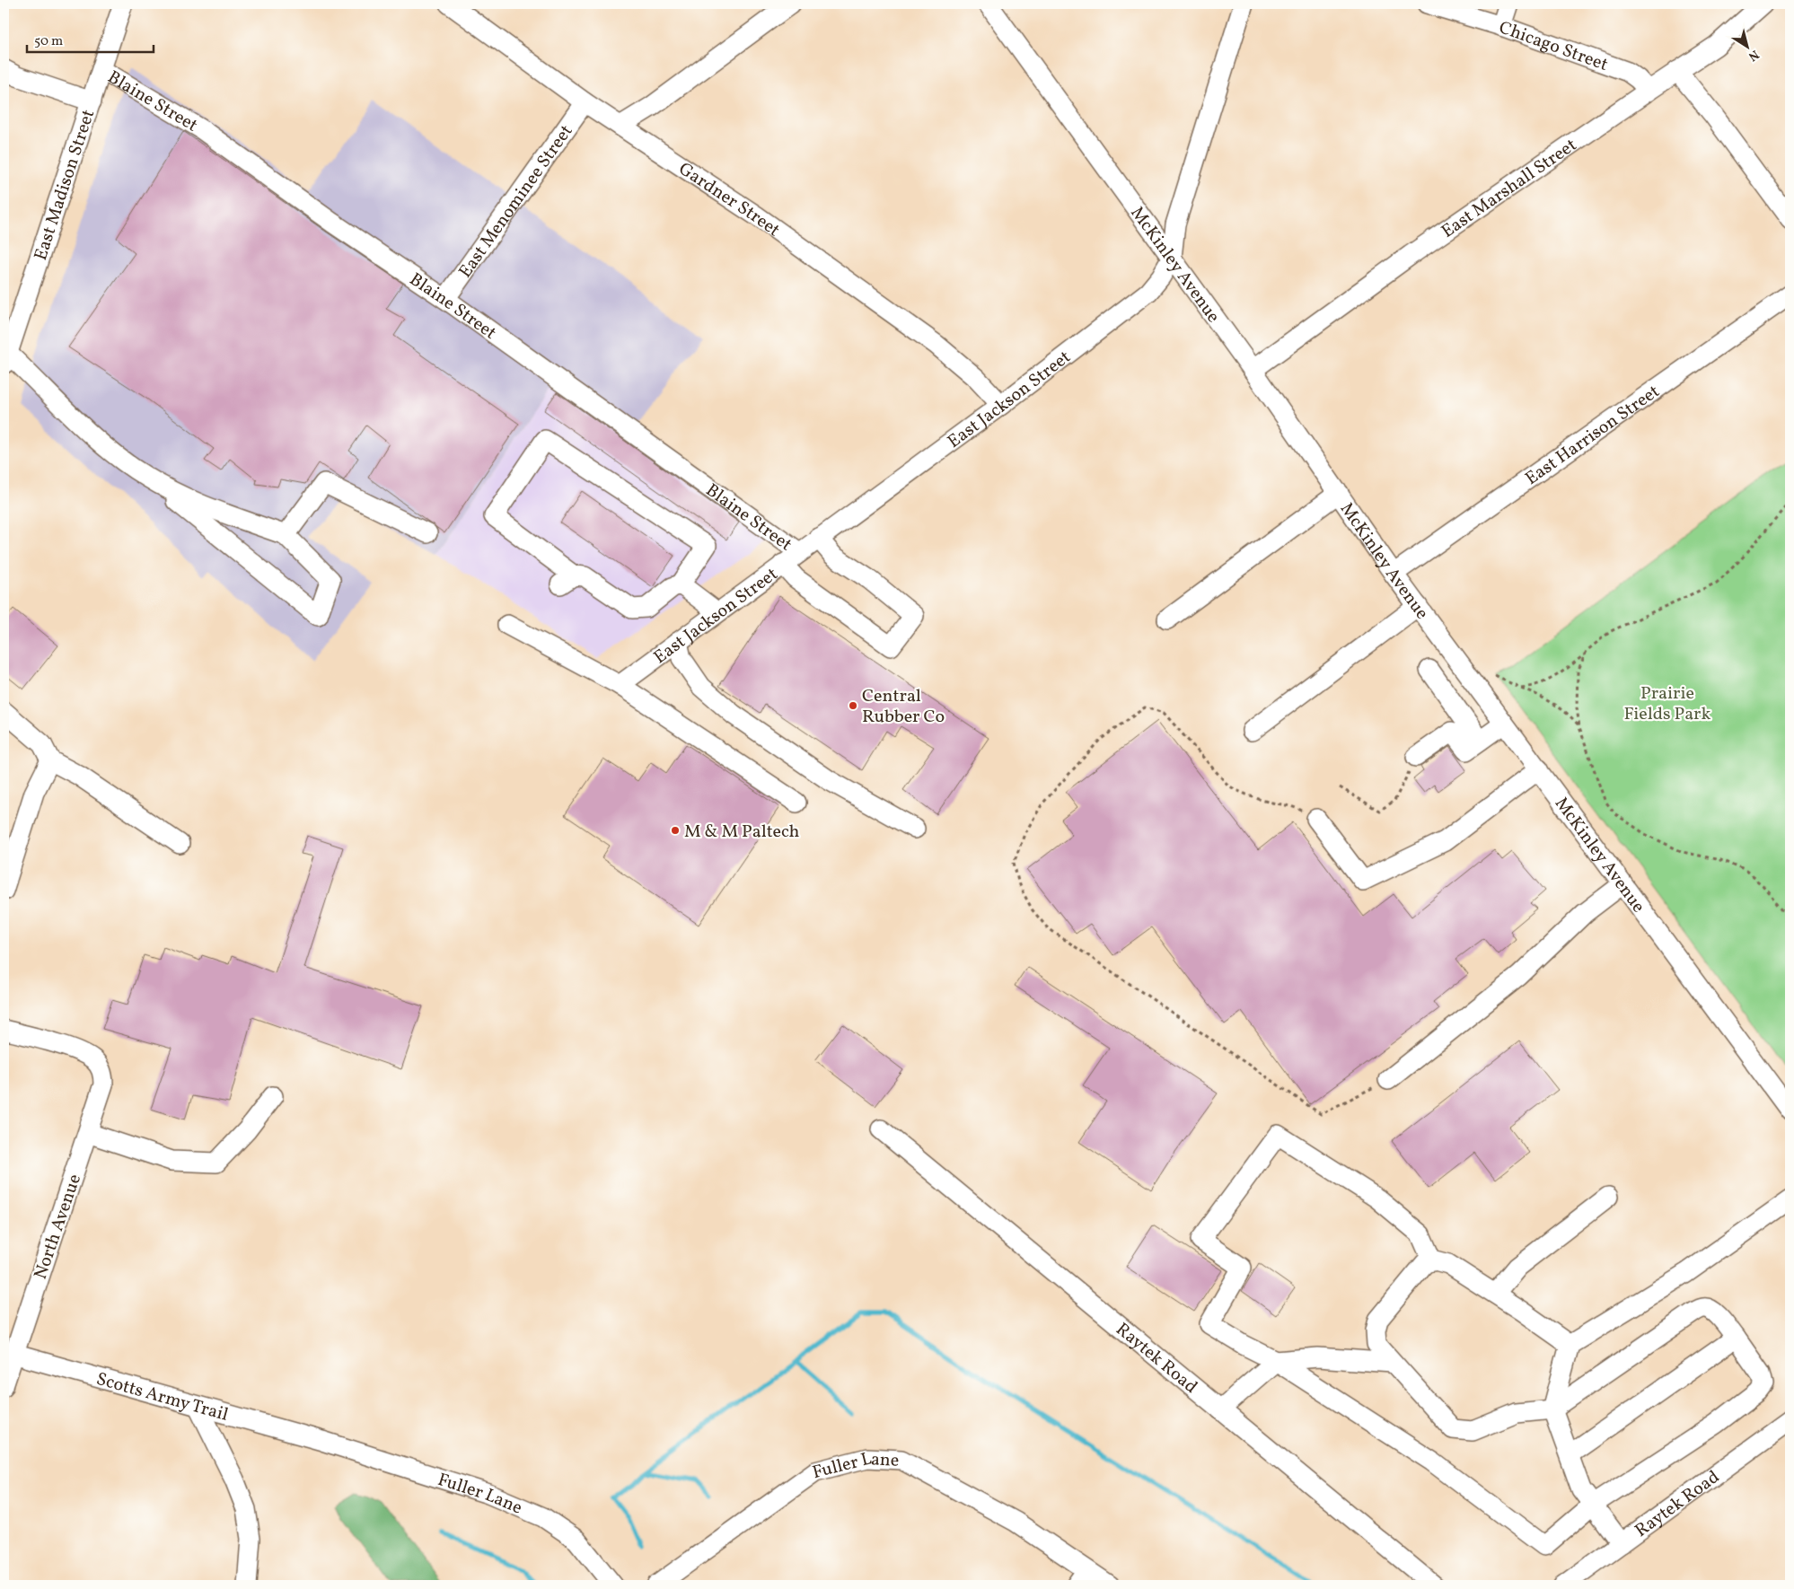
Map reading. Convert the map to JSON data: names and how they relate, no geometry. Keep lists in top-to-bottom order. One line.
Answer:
{"streets":{"street":["Chicago Street","Blaine Street","East Madison Street","East Marshall Street","Gardner Street","East Menominee Street","McKinley Avenue","East Jackson Street","East Harrison Street","North Avenue","Raytek Road","Scotts Army Trail","Fuller Lane"]},"crossings":[["Chicago Street","East Marshall Street"],["Blaine Street","East Madison Street"],["Blaine Street","East Menominee Street"],["Blaine Street","East Jackson Street"],["East Marshall Street","McKinley Avenue"],["Gardner Street","East Menominee Street"],["Gardner Street","East Jackson Street"],["McKinley Avenue","East Jackson Street"],["McKinley Avenue","East Harrison Street"],["North Avenue","Scotts Army Trail"],["Scotts Army Trail","Fuller Lane"]],"parks":["Prairie Fields Park"],"places":["Central Rubber Co","M & M Paltech"],"scale_bar":"50 m","north":"bottom right"}
